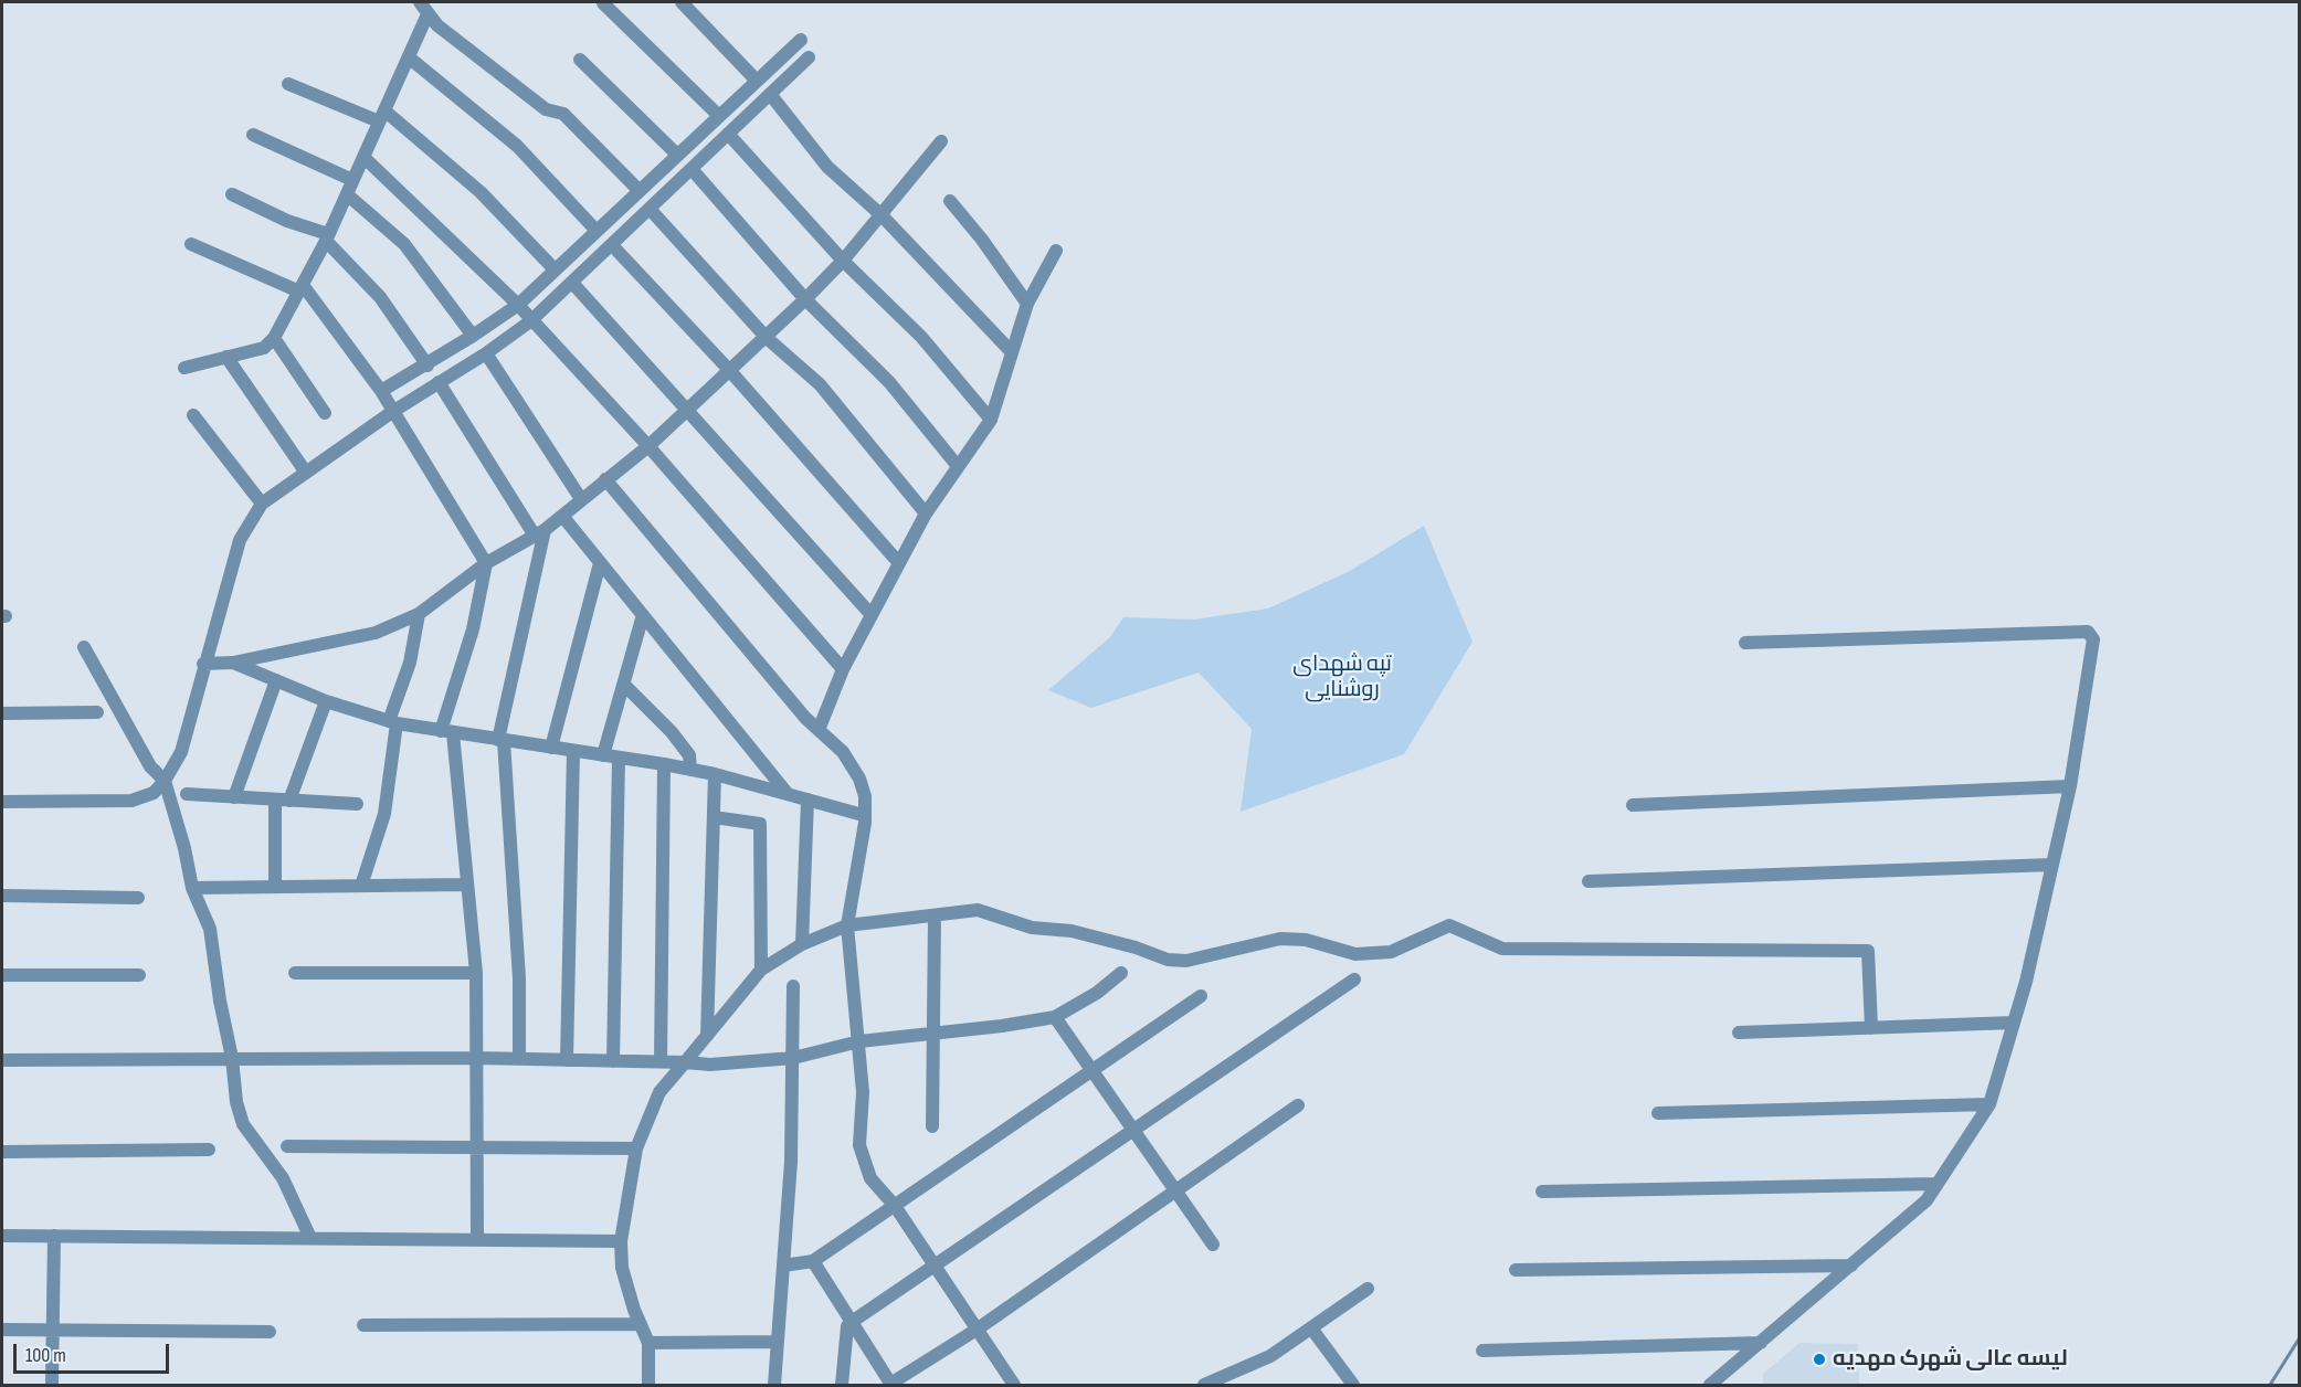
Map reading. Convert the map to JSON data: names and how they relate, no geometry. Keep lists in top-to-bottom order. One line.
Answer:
{"parks":["تپه شهدای روشنایی"],"places":["لیسه عالی شهرک مهدیه"],"scale_bar":"100 m"}
